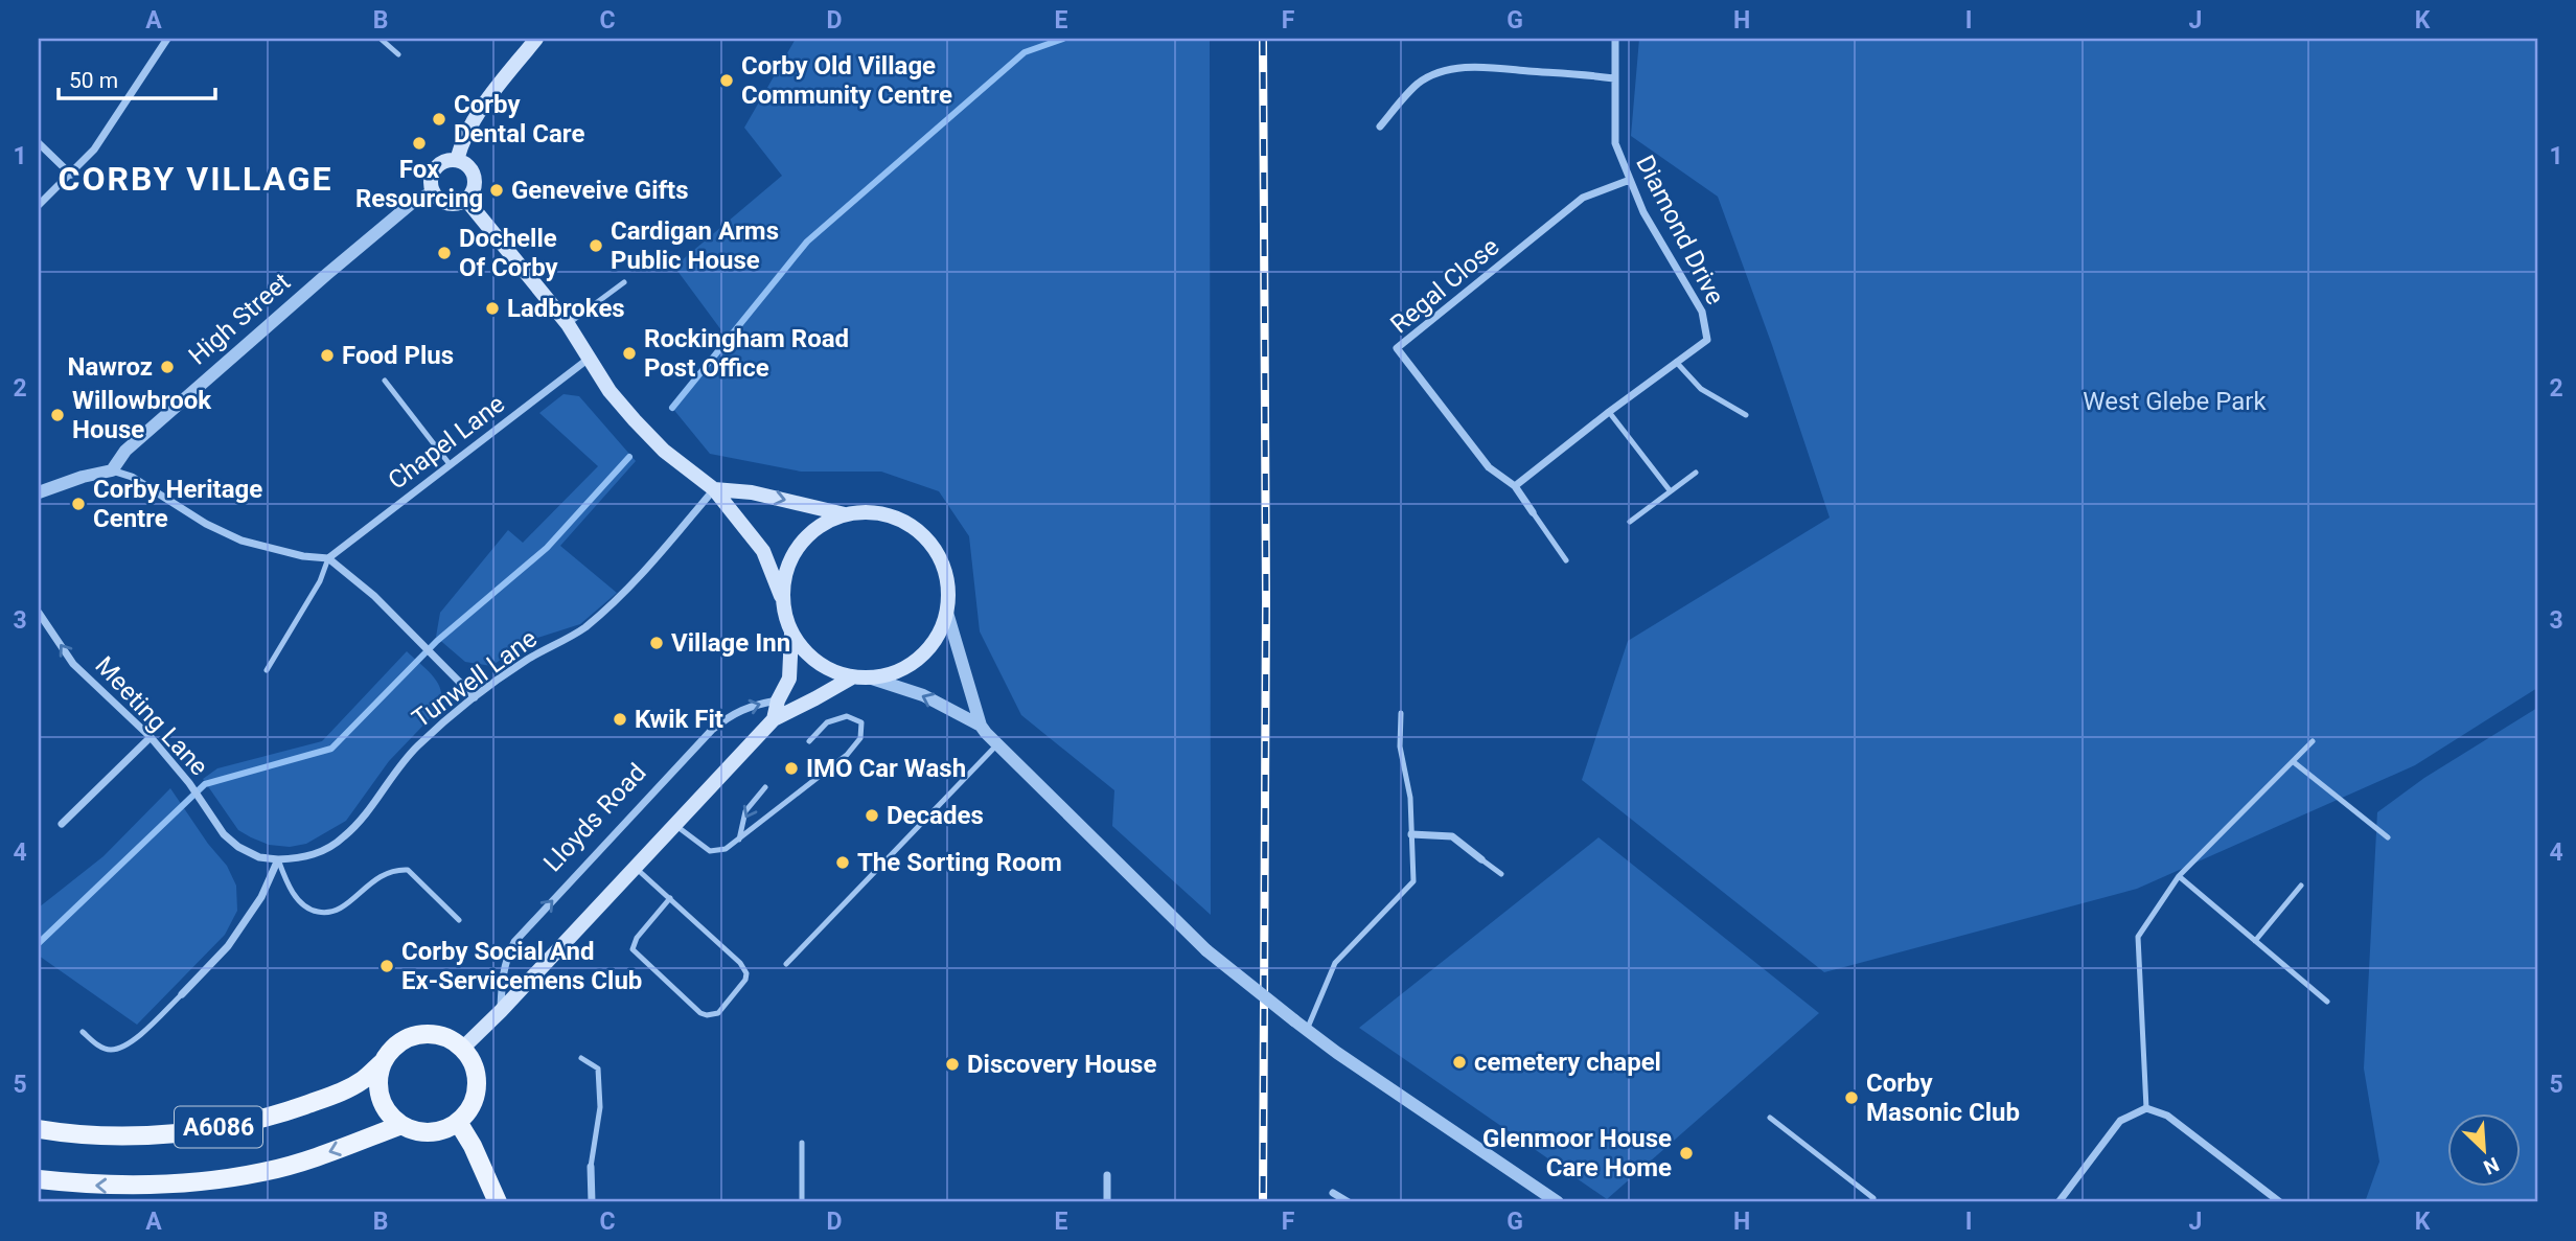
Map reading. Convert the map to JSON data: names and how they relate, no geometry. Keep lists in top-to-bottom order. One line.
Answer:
{"streets":{"main road":["A6086"],"street":["Diamond Drive","Regal Close","High Street","Chapel Lane","Tunwell Lane","Meeting Lane","Lloyds Road"]},"crossings":[["Diamond Drive","Regal Close"],["Tunwell Lane","Meeting Lane"]],"one_way":["Meeting Lane","Lloyds Road"],"districts":["CORBY VILLAGE"],"parks":["West Glebe Park"],"places":["Corby Old Village Community Centre","Corby Dental Care","Fox Resourcing","Geneveive Gifts","Cardigan Arms Public House","Dochelle Of Corby","Ladbrokes","Rockingham Road Post Office","Food Plus","Nawroz","Willowbrook House","Corby Heritage Centre","Village Inn","Kwik Fit","IMO Car Wash","Decades","The Sorting Room","Corby Social And Ex-Servicemens Club","cemetery chapel","Discovery House","Corby Masonic Club","Glenmoor House Care Home"],"scale_bar":"50 m","north":"bottom right","grid":{"columns":["A","B","C","D","E","F","G","H","I","J","K"],"rows":["1","2","3","4","5"]}}
